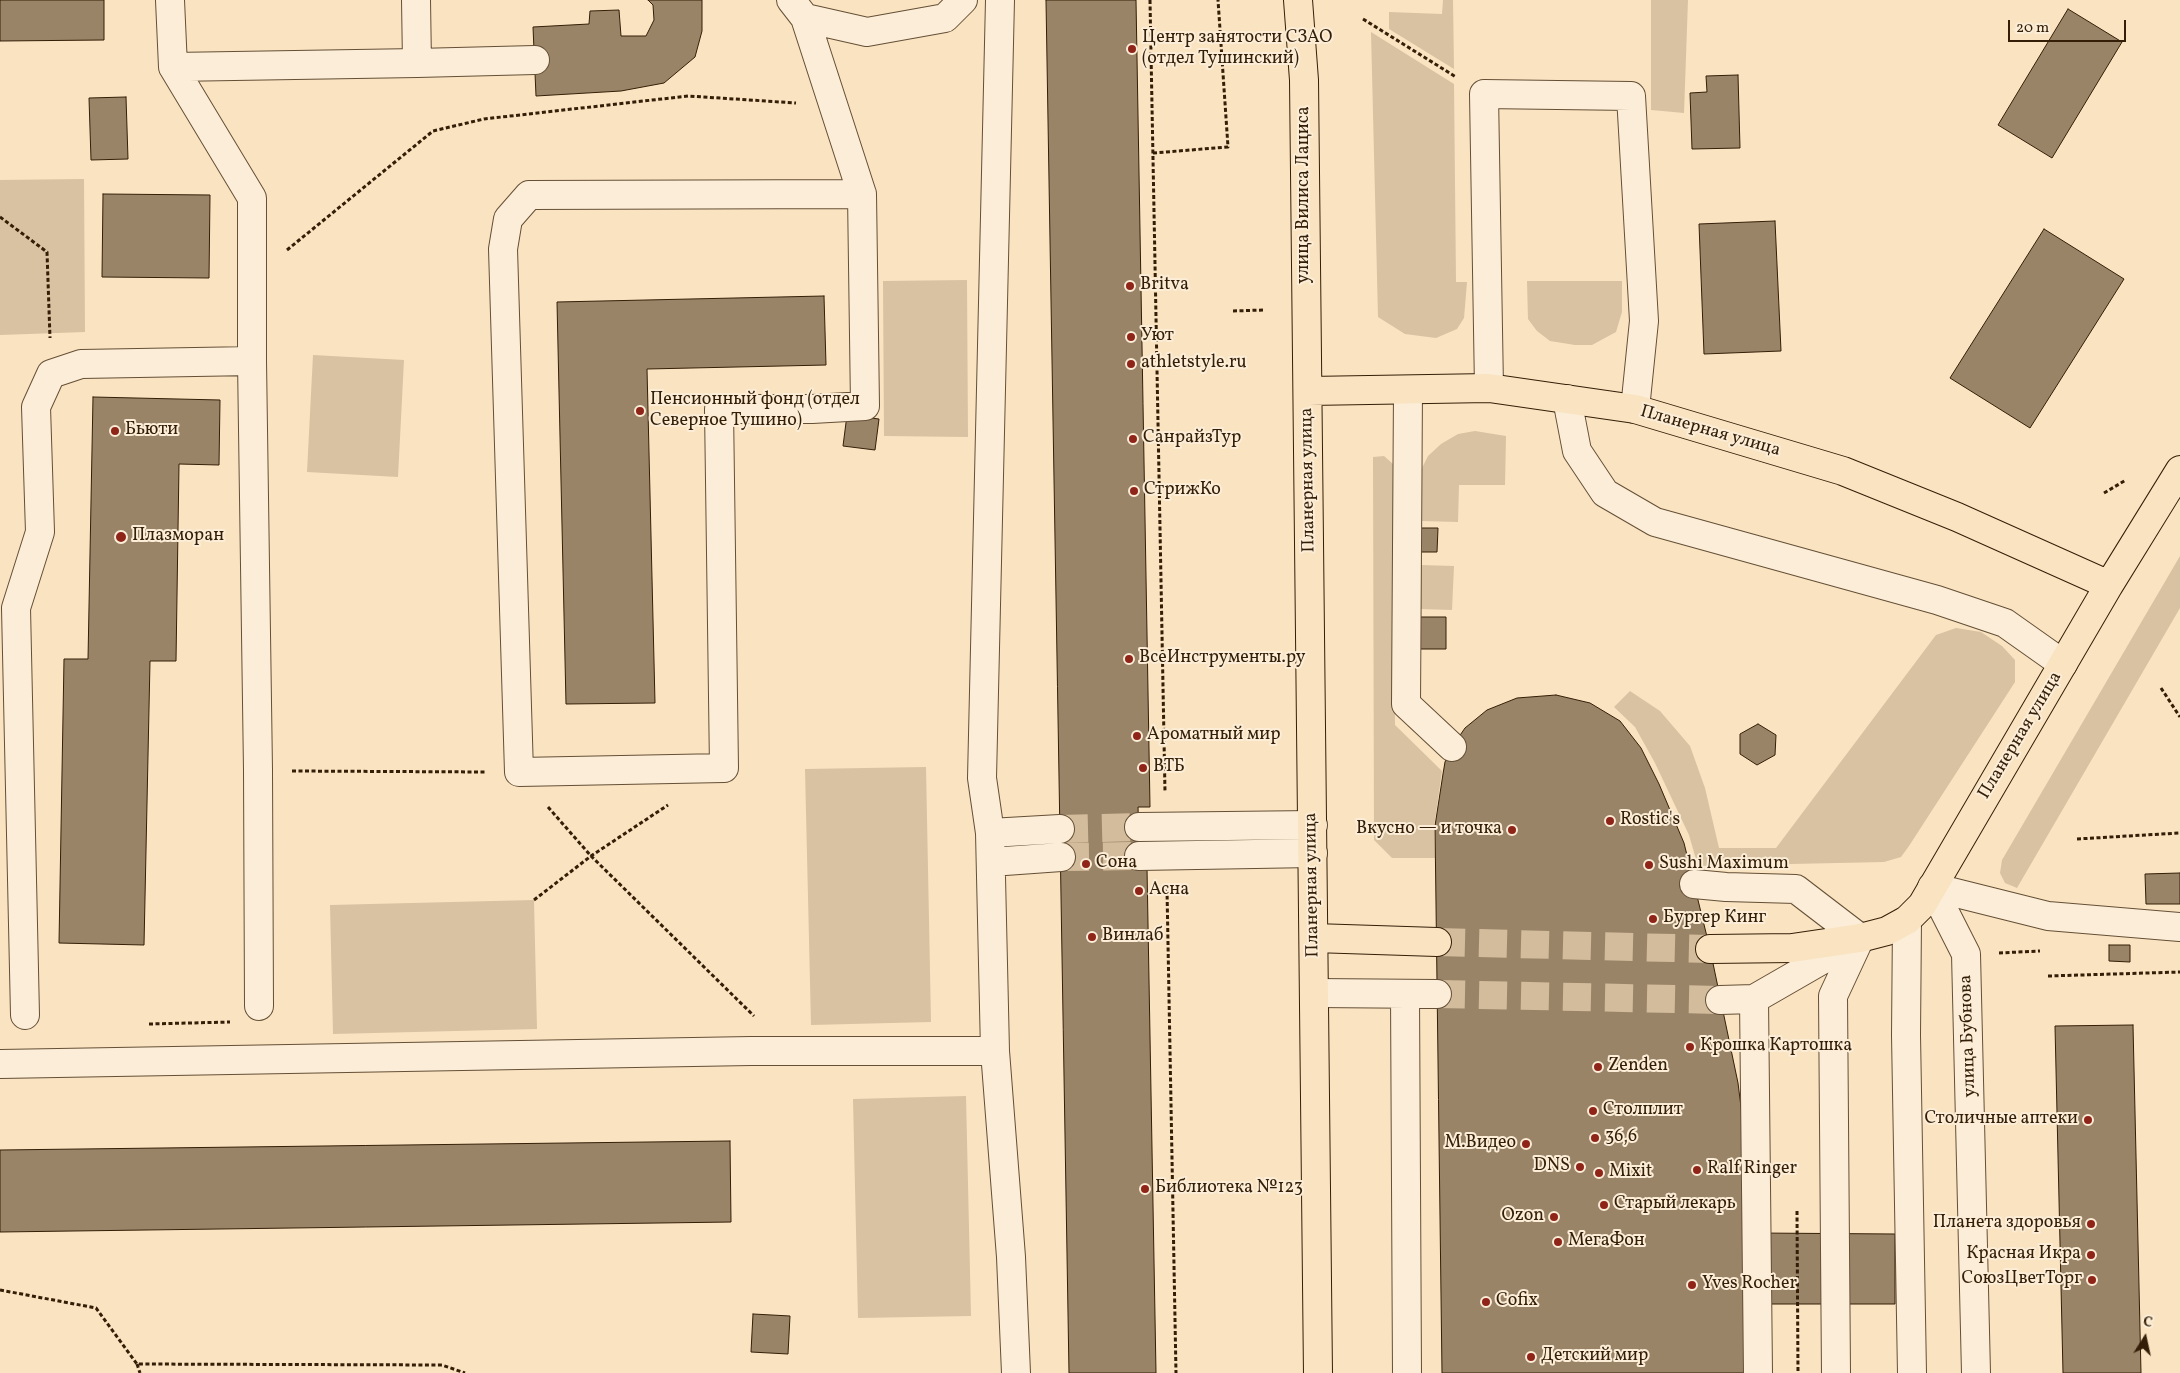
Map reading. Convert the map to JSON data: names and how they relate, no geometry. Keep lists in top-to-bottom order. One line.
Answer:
{"streets":{"main road":["улица Вилиса Лациса","Планерная улица"],"street":["улица Бубнова"]},"crossings":[["улица Вилиса Лациса","Планерная улица"],["Планерная улица","улица Бубнова"]],"places":["Центр занятости СЗАО (отдел Тушинский)","Britva","Уют","athletstyle.ru","Пенсионный фонд (отдел Северное Тушино)","Бьюти","СанрайзТур","СтрижКо","Плазморан","ВсеИнструменты.ру","Ароматный мир","ВТБ","Rostic's","Вкусно — и точка","Сона","Sushi Maximum","Асна","Бургер Кинг","Винлаб","Крошка Картошка","Zenden","Столплит","Столичные аптеки","36,6","М.Видео","DNS","Ralf Ringer","Mixit","Библиотека №123","Старый лекарь","Ozon","Планета здоровья","МегаФон","Красная Икра","СоюзЦветТорг","Yves Rocher","Cofix","Детский мир"],"scale_bar":"20 m","north":"top"}
